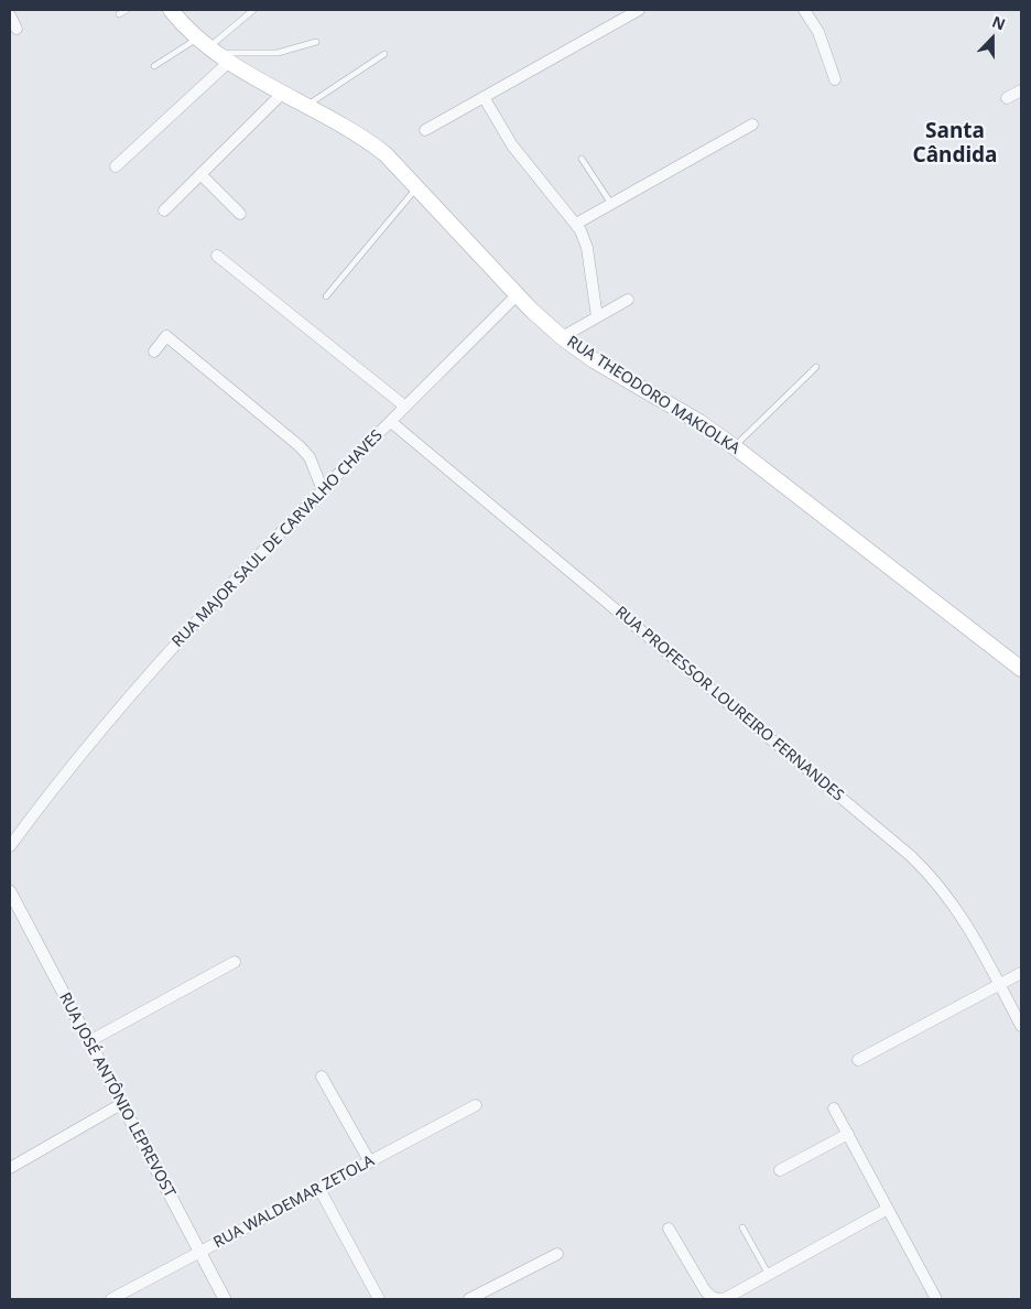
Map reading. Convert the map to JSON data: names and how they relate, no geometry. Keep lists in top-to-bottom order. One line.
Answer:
{"streets":{"main road":["RUA THEODORO MAKIOLKA"],"street":["RUA MAJOR SAUL DE CARVALHO CHAVES","RUA PROFESSOR LOUREIRO FERNANDES","RUA JOSÉ ANTÔNIO LEPREVOST","RUA WALDEMAR ZETOLA"]},"crossings":[["RUA THEODORO MAKIOLKA","RUA MAJOR SAUL DE CARVALHO CHAVES"],["RUA MAJOR SAUL DE CARVALHO CHAVES","RUA PROFESSOR LOUREIRO FERNANDES"],["RUA JOSÉ ANTÔNIO LEPREVOST","RUA WALDEMAR ZETOLA"]],"districts":["Santa Cândida"],"north":"top"}
